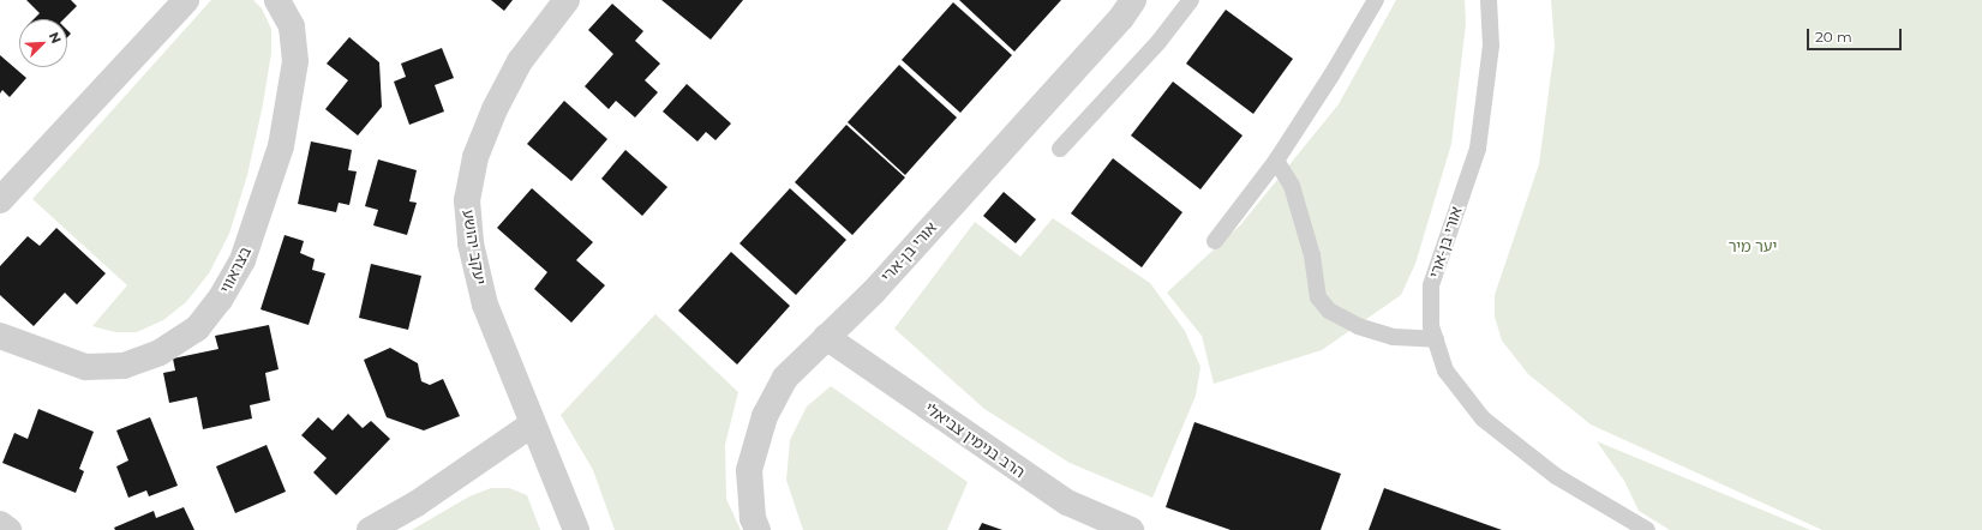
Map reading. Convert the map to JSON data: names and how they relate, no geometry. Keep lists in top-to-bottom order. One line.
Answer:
{"streets":{"street":["אורי בן-ארי","יעקב יהושע","בצראווי","הרב בנימין צביאלי"]},"crossings":[["אורי בן-ארי","הרב בנימין צביאלי"]],"parks":["יער מיר"],"scale_bar":"20 m","north":"top right"}
